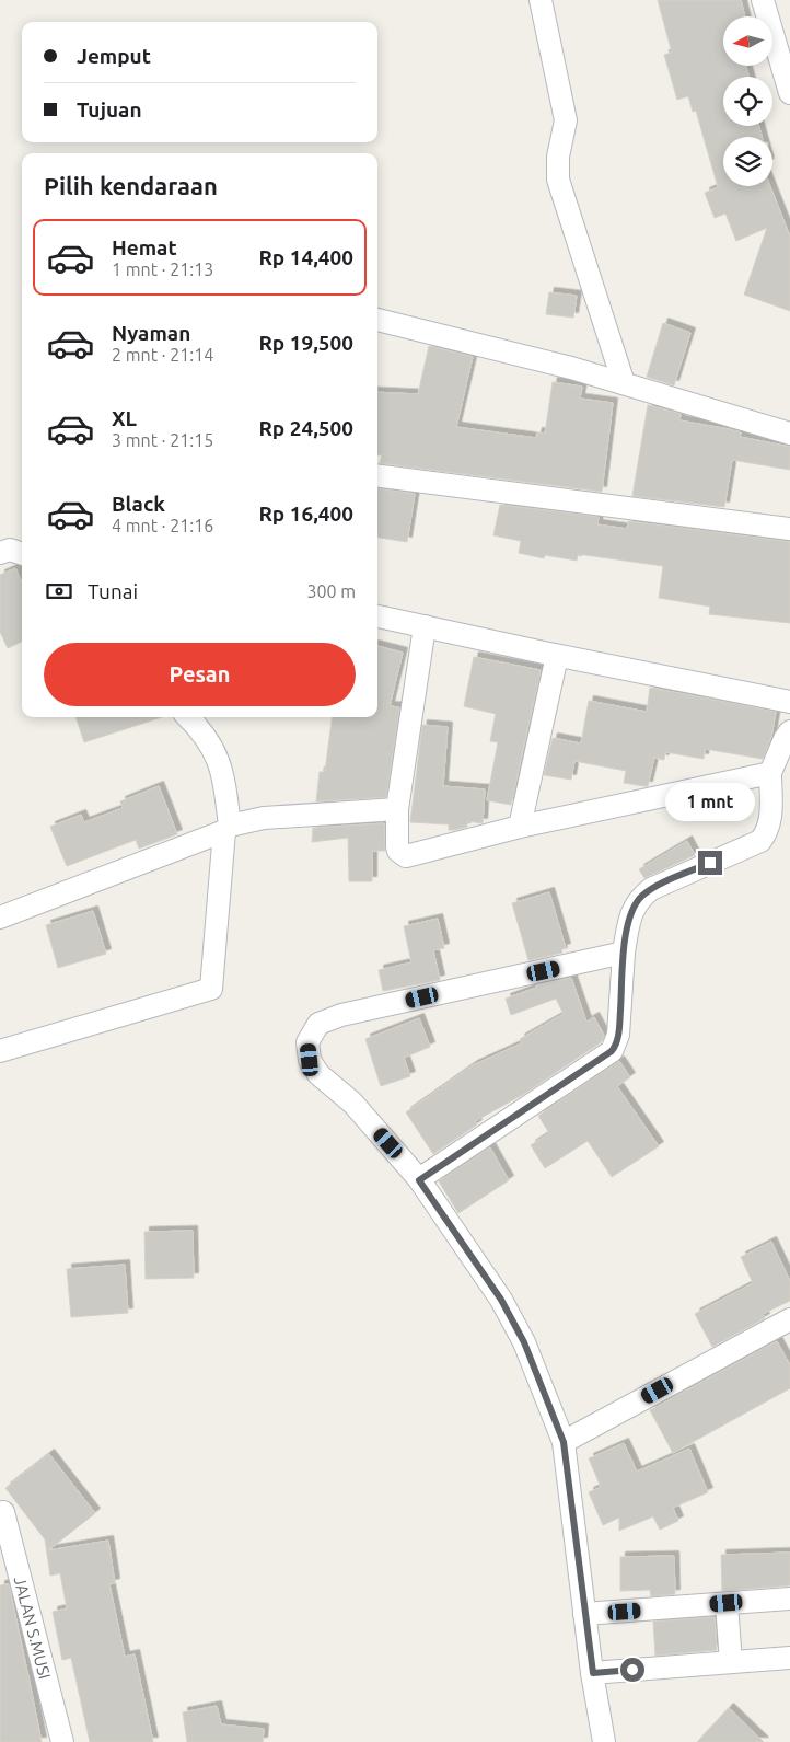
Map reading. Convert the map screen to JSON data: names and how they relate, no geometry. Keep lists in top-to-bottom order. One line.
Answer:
{"streets":{"street":["JALAN S.MUSI"]},"north":"left","page":{"banner":["Jemput","Tujuan"],"heading":"Pilih kendaraan","list":[{"name":"Hemat","note":"1 mnt · 21:13","value":"Rp 14,400"},{"name":"Nyaman","note":"2 mnt · 21:14","value":"Rp 19,500"},{"name":"XL","note":"3 mnt · 21:15","value":"Rp 24,500"},{"name":"Black","note":"4 mnt · 21:16","value":"Rp 16,400"}],"pay":["Tunai","300 m"],"buttons":"Pesan","bubble":"1 mnt"}}
